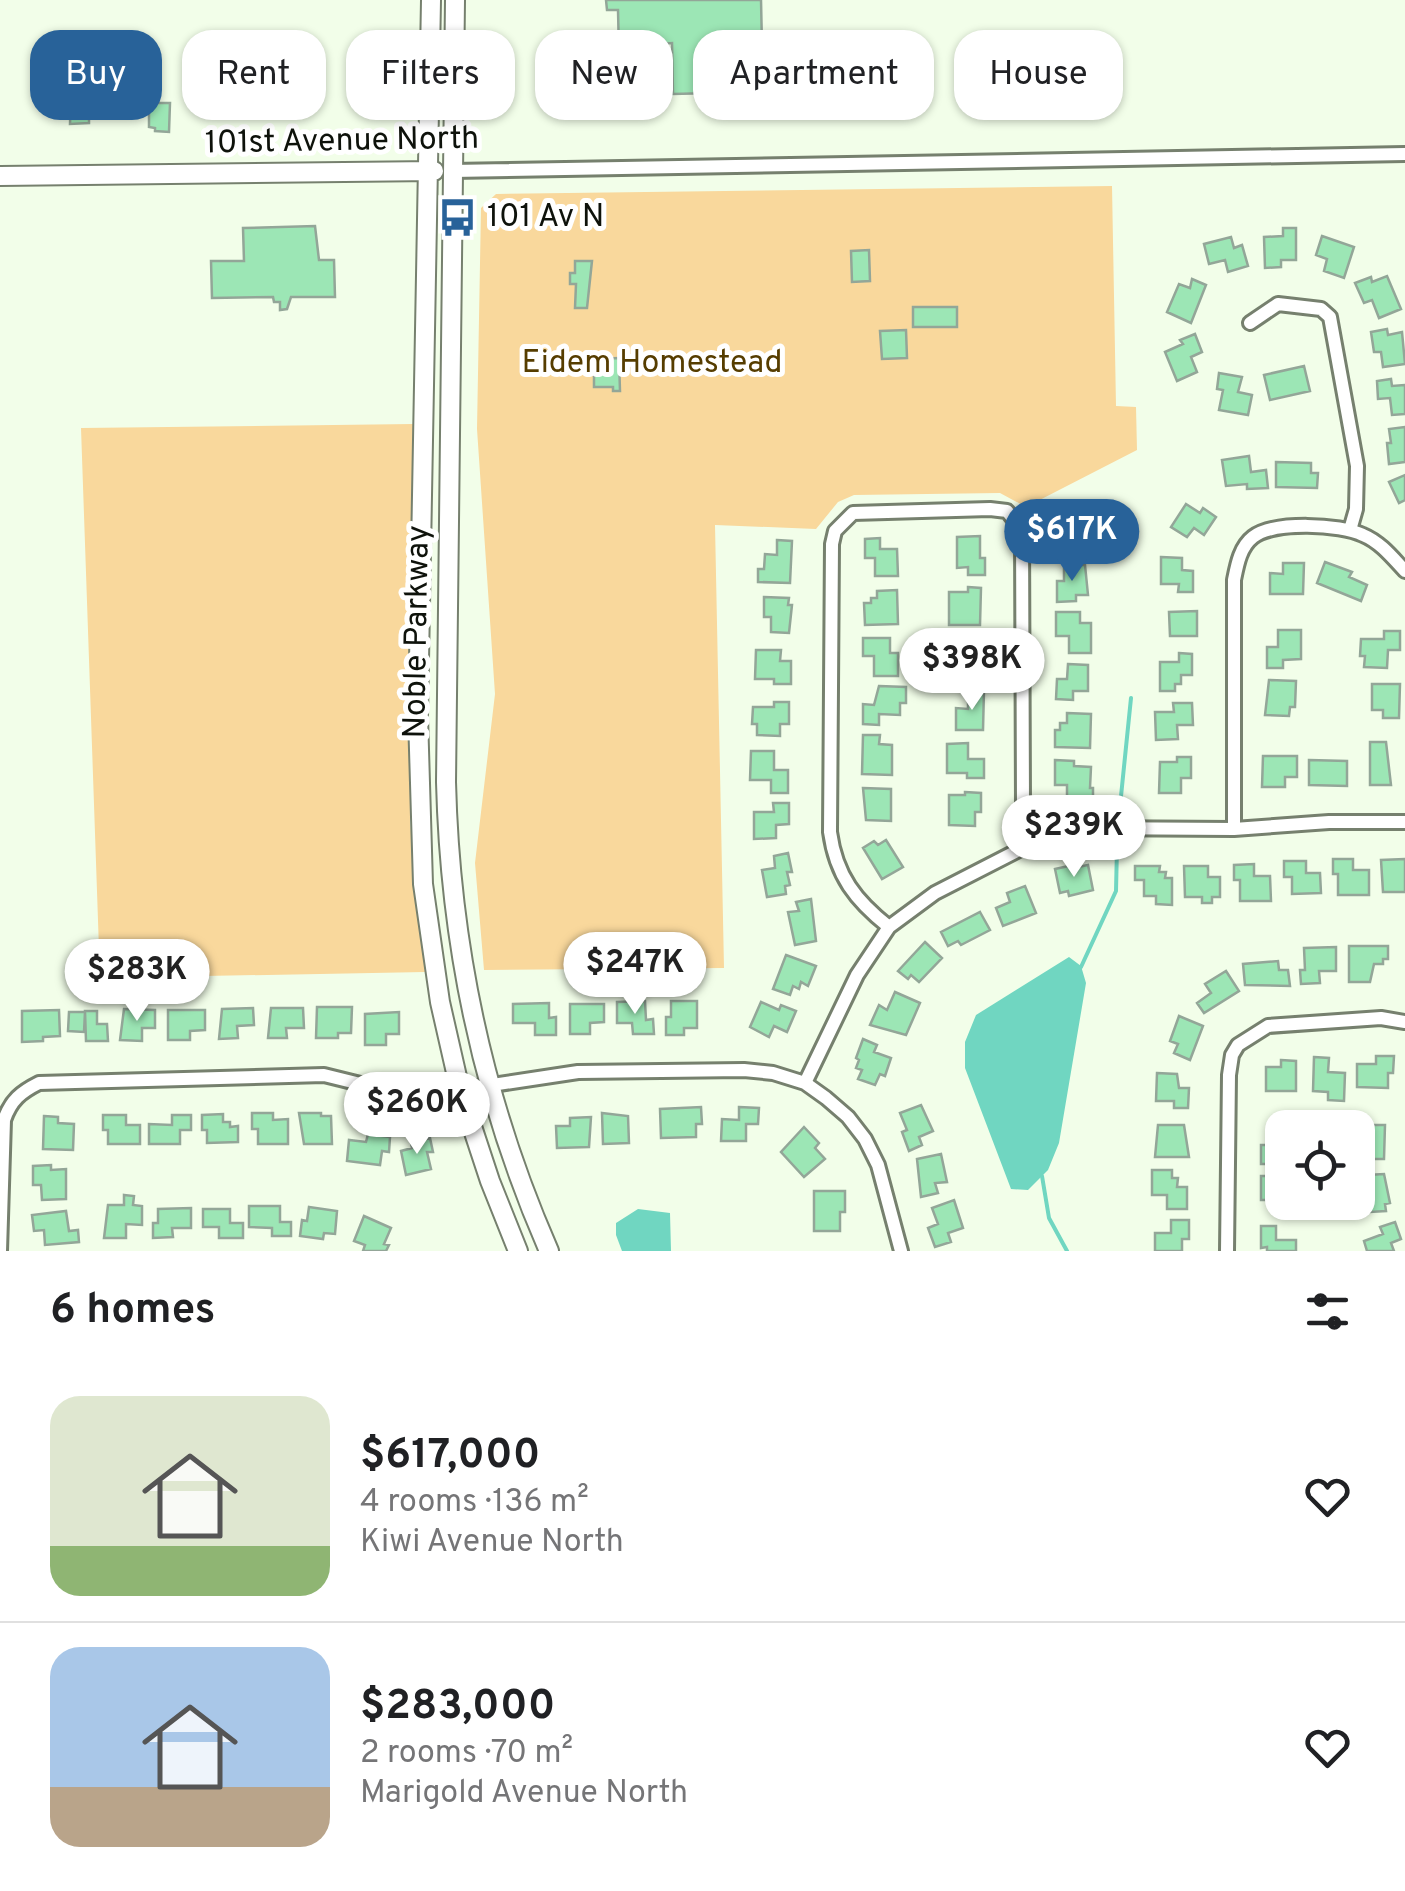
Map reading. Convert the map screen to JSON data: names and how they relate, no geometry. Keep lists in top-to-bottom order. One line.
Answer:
{"streets":{"main road":["101st Avenue North","Noble Parkway"]},"crossings":[["101st Avenue North","Noble Parkway"]],"parks":["Eidem Homestead"],"places":{"bus stop":["101 Av N"]},"page":{"chip":["Buy","Rent","Filters","New","Apartment","House"],"price":["$617K","$398K","$239K","$247K","$283K","$260K"],"heading":"6 homes","list":[{"name":"$617,000","note":"4 rooms · 136 m² · Kiwi Avenue North"},{"name":"$283,000","note":"2 rooms · 70 m² · Marigold Avenue North"}]}}
